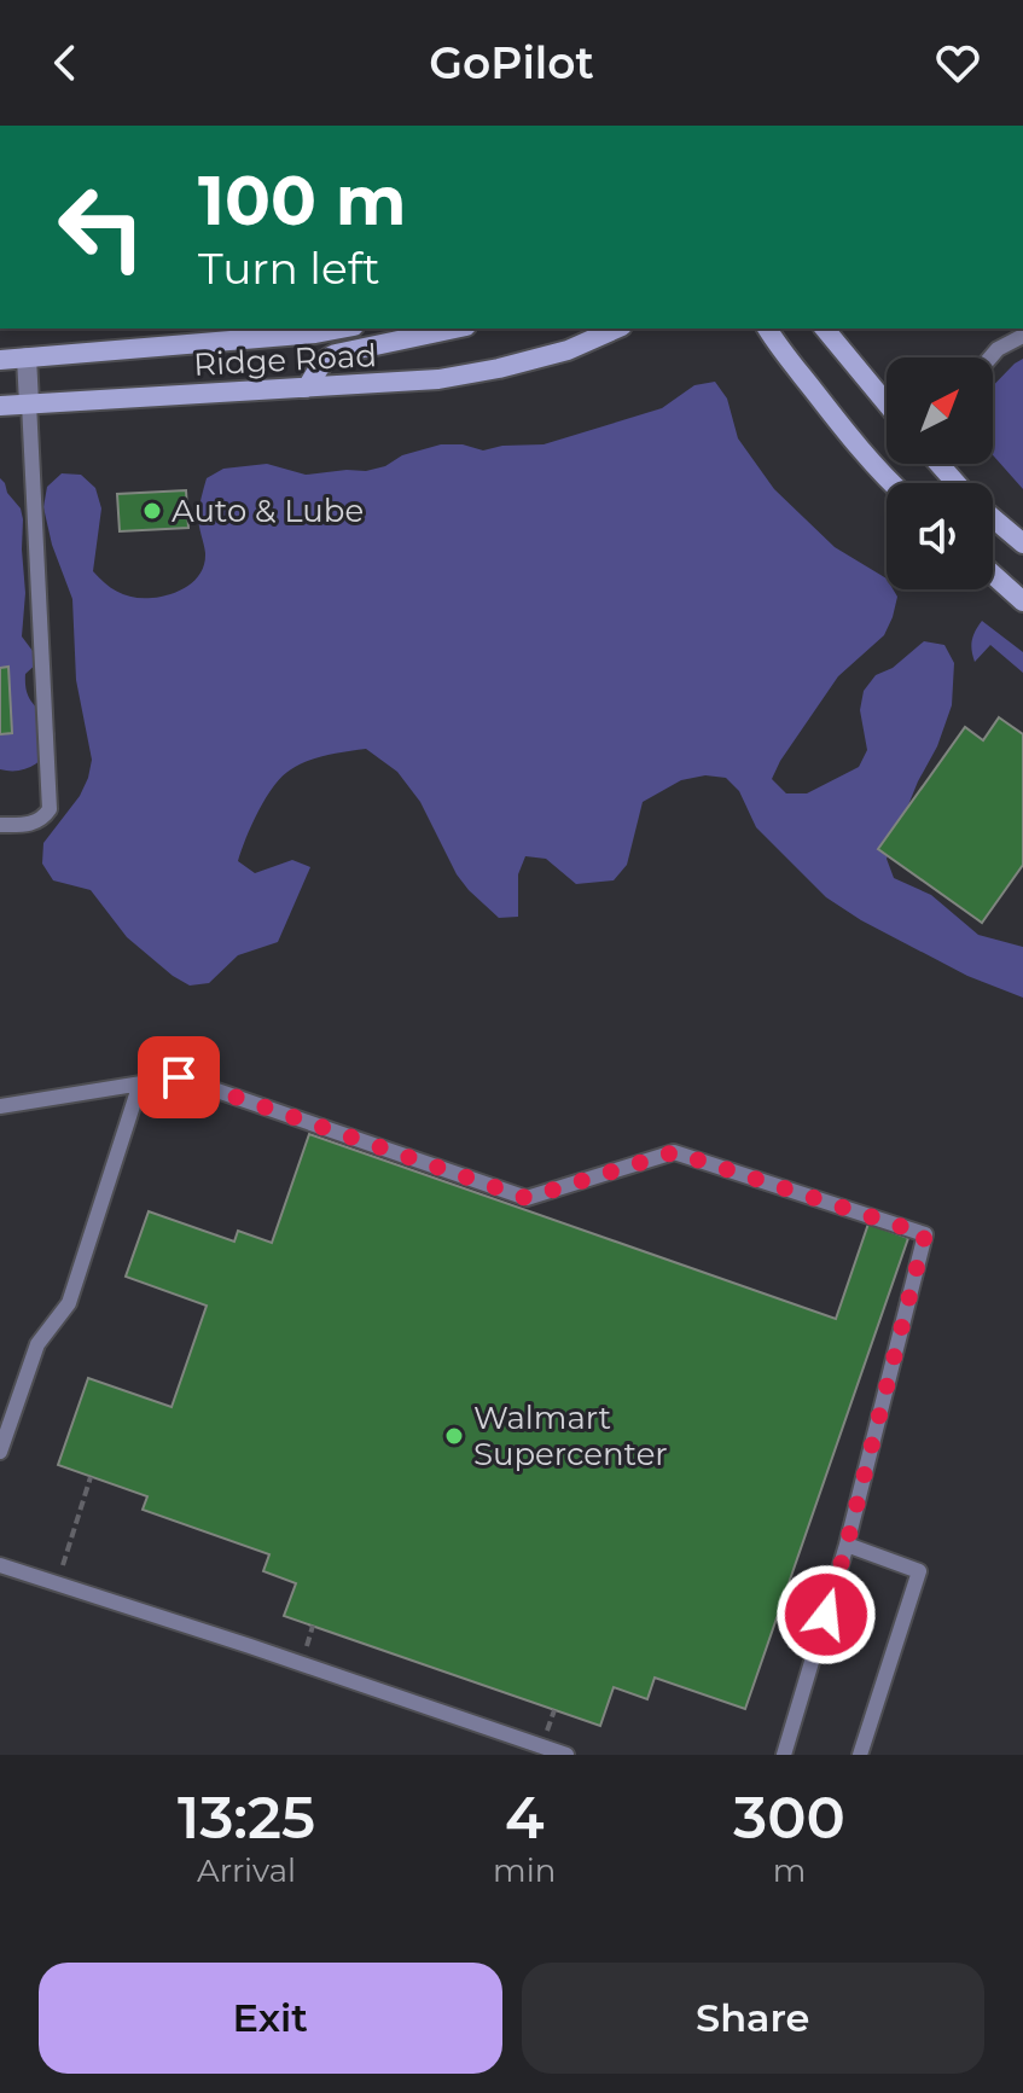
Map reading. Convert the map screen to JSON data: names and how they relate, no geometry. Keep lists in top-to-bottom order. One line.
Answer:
{"streets":{"main road":["Ridge Road"]},"places":["Auto & Lube","Walmart Supercenter"],"north":"top right","page":{"header":"GoPilot","turn":["100 m","Turn left"],"eta":["13:25","Arrival","4","min","300","m"],"buttons":["Exit","Share"]}}
